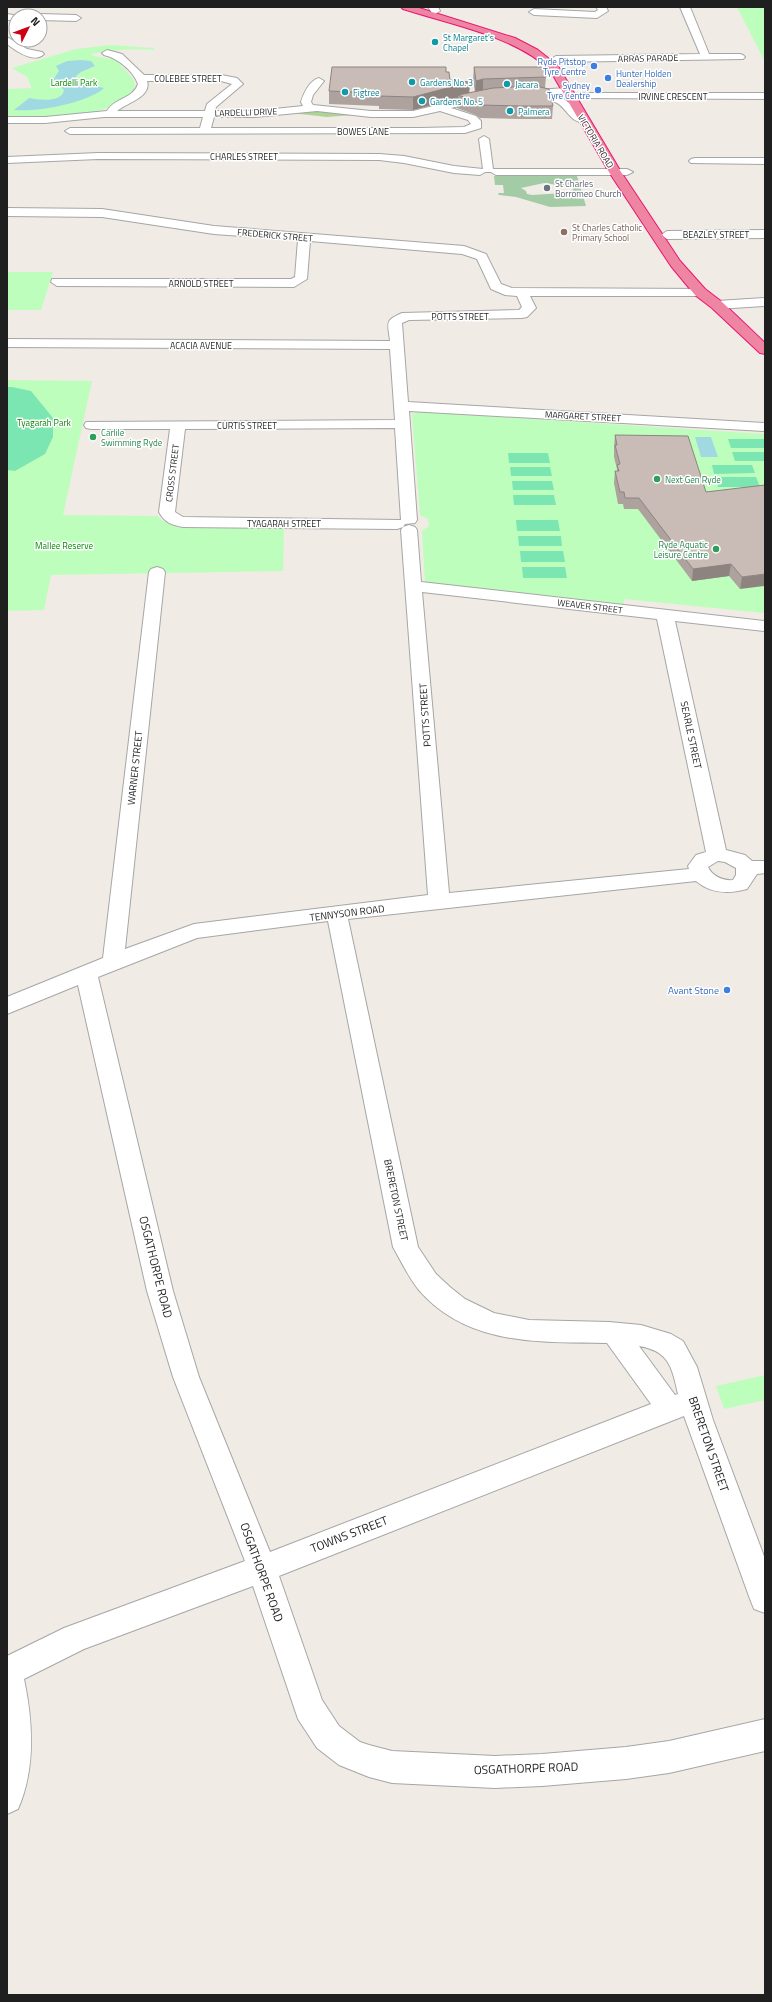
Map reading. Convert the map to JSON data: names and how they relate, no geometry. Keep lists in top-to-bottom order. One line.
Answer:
{"streets":{"highway":["VICTORIA ROAD"],"street":["ARRAS PARADE","COLEBEE STREET","IRVINE CRESCENT","LARDELLI DRIVE","BOWES LANE","CHARLES STREET","BEAZLEY STREET","FREDERICK STREET","ARNOLD STREET","POTTS STREET","ACACIA AVENUE","MARGARET STREET","CURTIS STREET","CROSS STREET","TYAGARAH STREET","WEAVER STREET","SEARLE STREET","WARNER STREET","TENNYSON ROAD","BRERETON STREET","OSGATHORPE ROAD","TOWNS STREET"]},"crossings":[["ARRAS PARADE","VICTORIA ROAD"],["COLEBEE STREET","LARDELLI DRIVE"],["IRVINE CRESCENT","VICTORIA ROAD"],["LARDELLI DRIVE","BOWES LANE"],["LARDELLI DRIVE","VICTORIA ROAD"],["VICTORIA ROAD","CHARLES STREET"],["VICTORIA ROAD","BEAZLEY STREET"],["FREDERICK STREET","ARNOLD STREET"],["FREDERICK STREET","POTTS STREET"],["POTTS STREET","ACACIA AVENUE"],["POTTS STREET","MARGARET STREET"],["POTTS STREET","CURTIS STREET"],["POTTS STREET","TYAGARAH STREET"],["POTTS STREET","WEAVER STREET"],["POTTS STREET","TENNYSON ROAD"],["CURTIS STREET","CROSS STREET"],["CROSS STREET","TYAGARAH STREET"],["WEAVER STREET","SEARLE STREET"],["WARNER STREET","TENNYSON ROAD"],["TENNYSON ROAD","BRERETON STREET"],["TENNYSON ROAD","OSGATHORPE ROAD"],["BRERETON STREET","TOWNS STREET"],["OSGATHORPE ROAD","TOWNS STREET"]],"parks":["Lardelli Park","Tyagarah Park","Mallee Reserve"],"places":["St Margaret's Chapel","Ryde Pitstop Tyre Centre","Hunter Holden Dealership","Gardens No. 3","Jacara","Sydney Tyre Centre","Figtree","Gardens No. 5","Palmera","St Charles Borromeo Church","St Charles Catholic Primary School","Carlile Swimming Ryde","Next Gen Ryde","Ryde Aquatic Leisure Centre","Avant Stone"],"north":"top right"}
